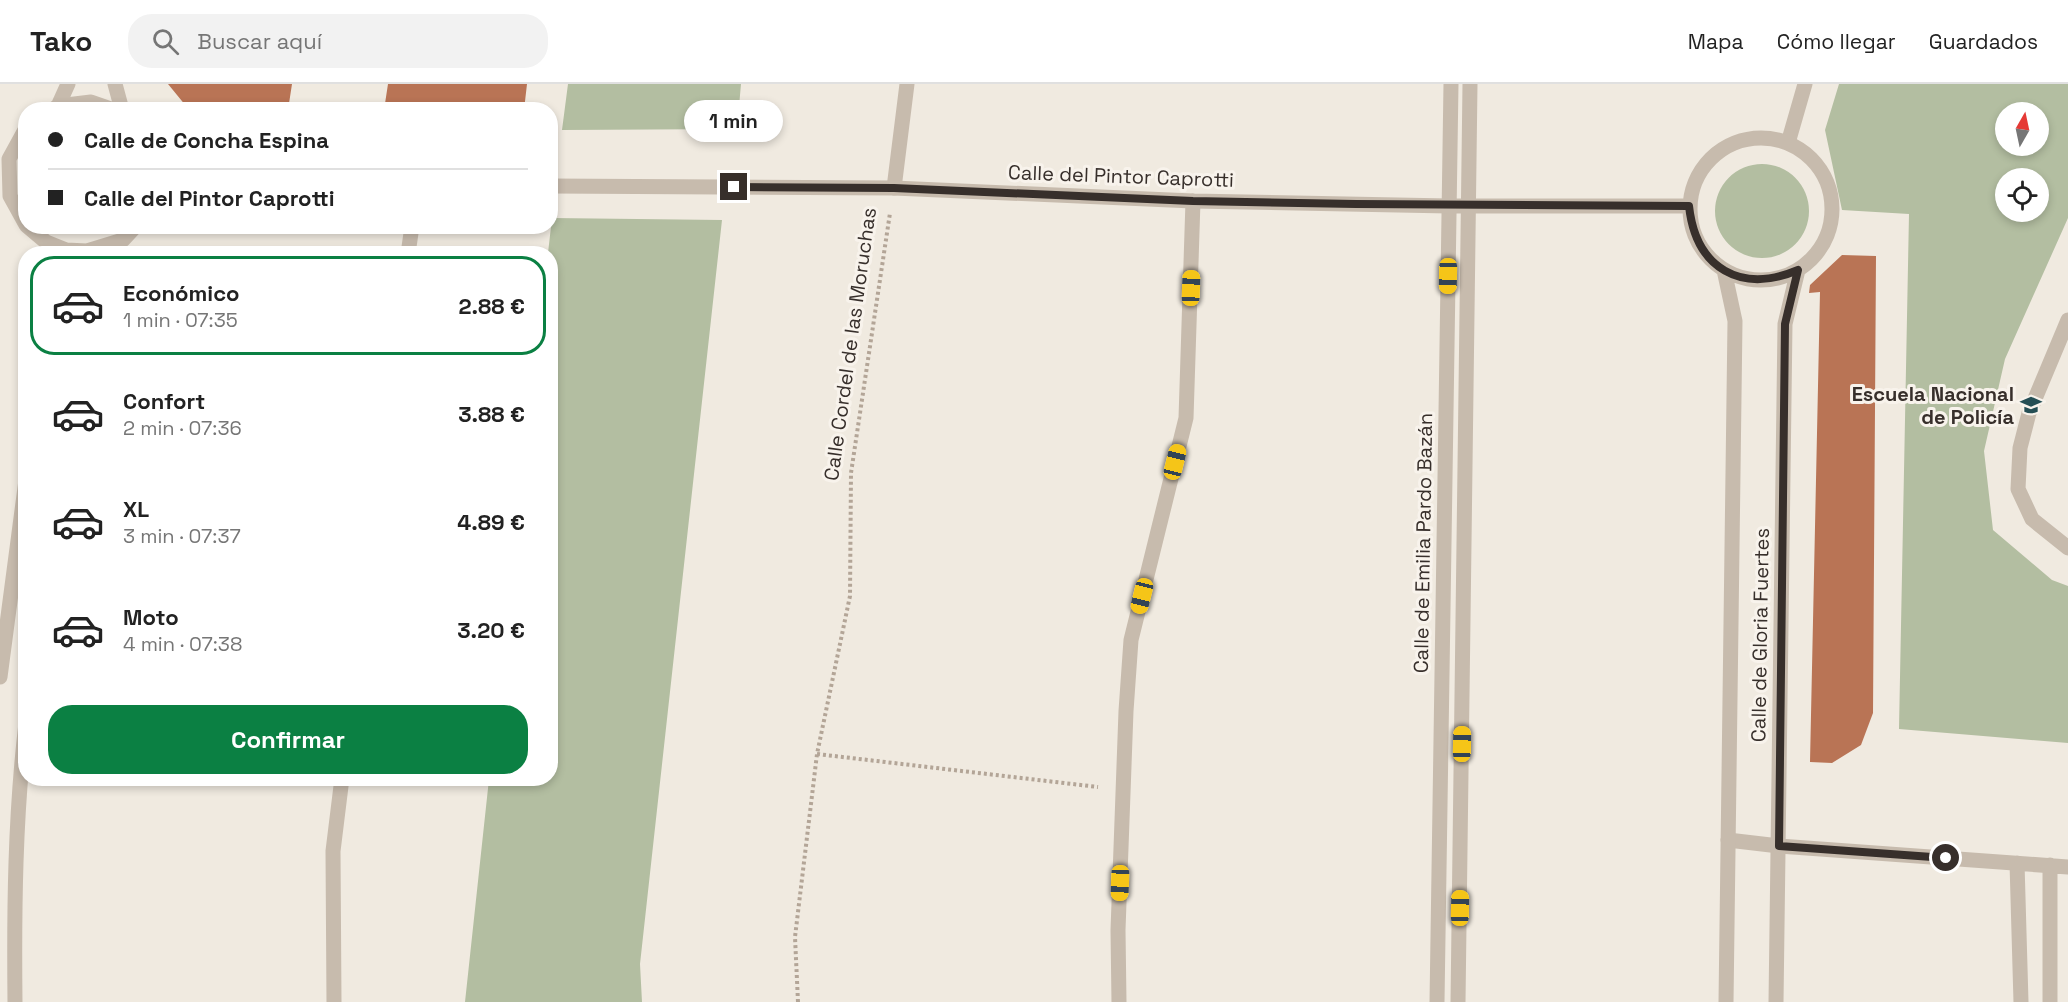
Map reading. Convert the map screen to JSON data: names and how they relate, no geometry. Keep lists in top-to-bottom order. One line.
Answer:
{"streets":{"street":["Calle del Pintor Caprotti","Calle Cordel de las Moruchas","Calle de Emilia Pardo Bazán","Calle de Gloria Fuertes"]},"crossings":[["Calle del Pintor Caprotti","Calle Cordel de las Moruchas"],["Calle del Pintor Caprotti","Calle de Emilia Pardo Bazán"],["Calle del Pintor Caprotti","Calle de Gloria Fuertes"]],"places":{"school or university":["Escuela Nacional de Policía"]},"north":"top","page":{"header":"Tako","search":"Buscar aquí","nav":["Mapa","Cómo llegar","Guardados"],"bubble":"1 min","banner":["Calle de Concha Espina","Calle del Pintor Caprotti"],"list":[{"name":"Económico","note":"1 min · 07:35","value":"2.88 €"},{"name":"Confort","note":"2 min · 07:36","value":"3.88 €"},{"name":"XL","note":"3 min · 07:37","value":"4.89 €"},{"name":"Moto","note":"4 min · 07:38","value":"3.20 €"}],"buttons":"Confirmar"}}
